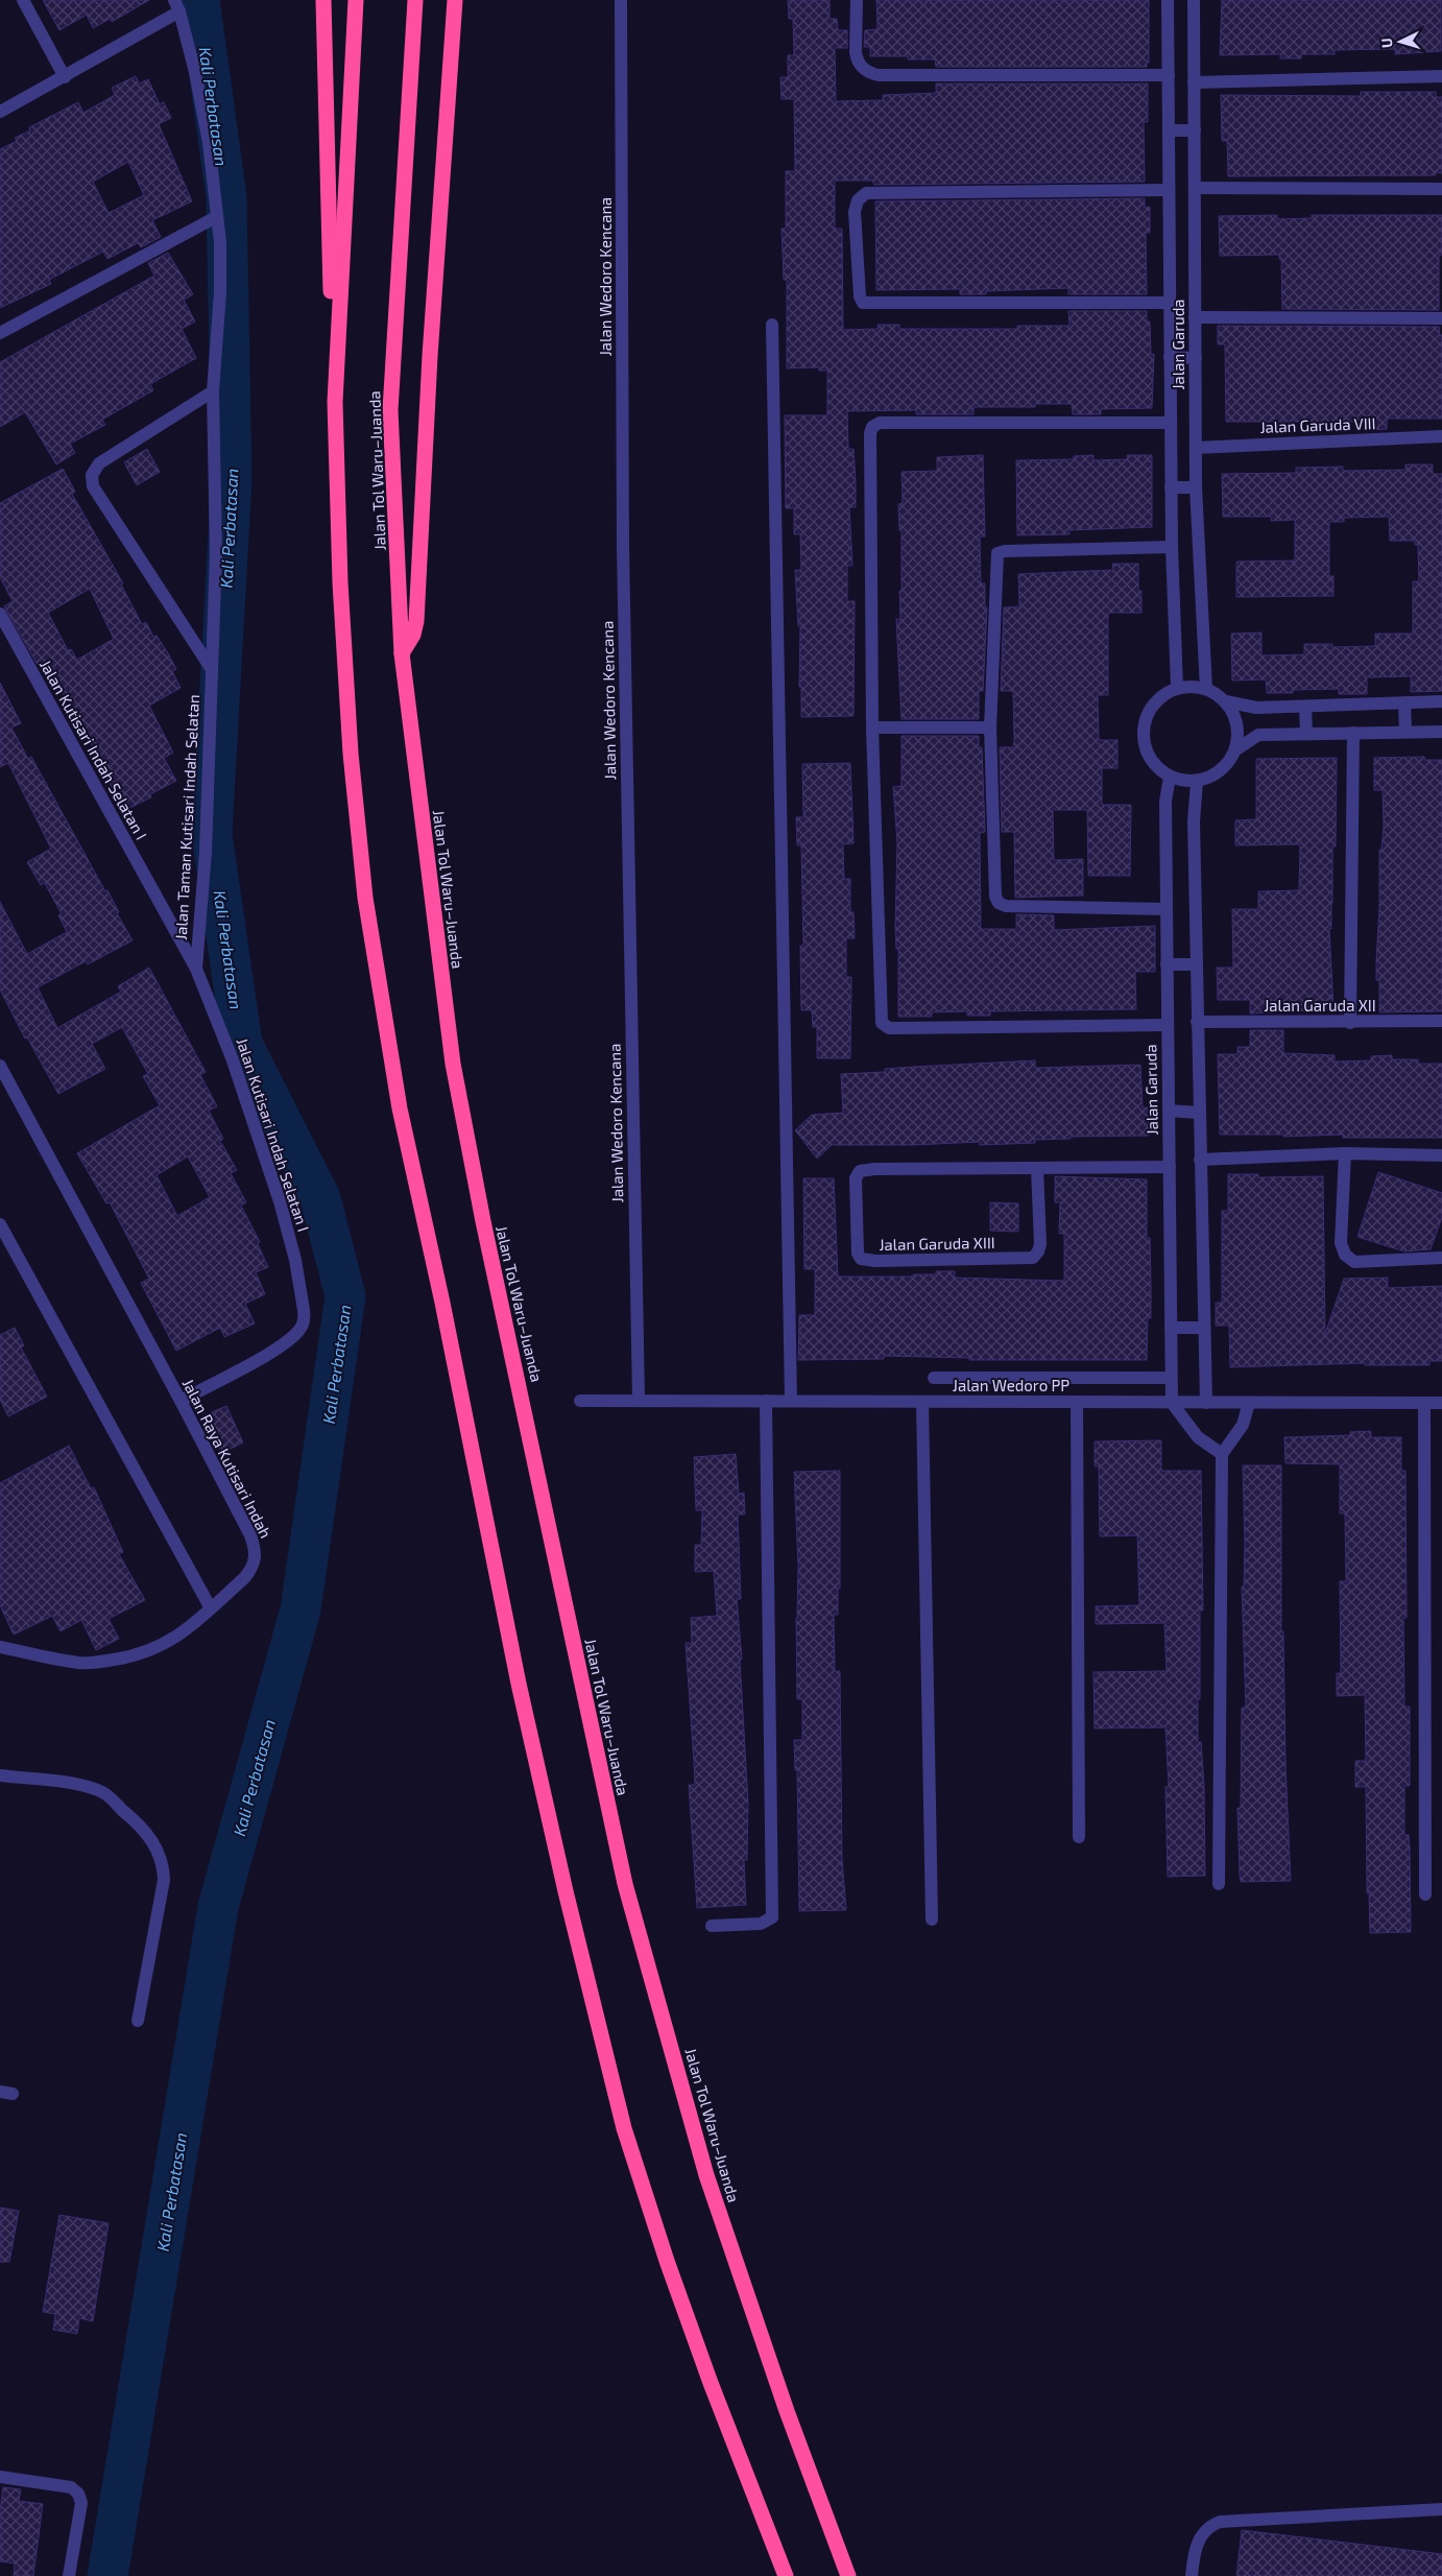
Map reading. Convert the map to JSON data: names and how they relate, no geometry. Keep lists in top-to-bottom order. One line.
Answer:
{"streets":{"highway":["Jalan Tol Waru–Juanda"],"street":["Jalan Wedoro Kencana","Jalan Garuda","Jalan Garuda VIII","Jalan Kutisari Indah Selatan I","Jalan Taman Kutisari Indah Selatan","Jalan Garuda XII","Jalan Garuda XIII","Jalan Wedoro PP","Jalan Raya Kutisari Indah"]},"crossings":[["Jalan Wedoro Kencana","Jalan Wedoro PP"],["Jalan Garuda","Jalan Garuda VIII"],["Jalan Garuda","Jalan Garuda XIII"],["Jalan Garuda","Jalan Wedoro PP"],["Jalan Kutisari Indah Selatan I","Jalan Taman Kutisari Indah Selatan"],["Jalan Kutisari Indah Selatan I","Jalan Raya Kutisari Indah"]],"water":["Kali Perbatasan"],"north":"left"}
